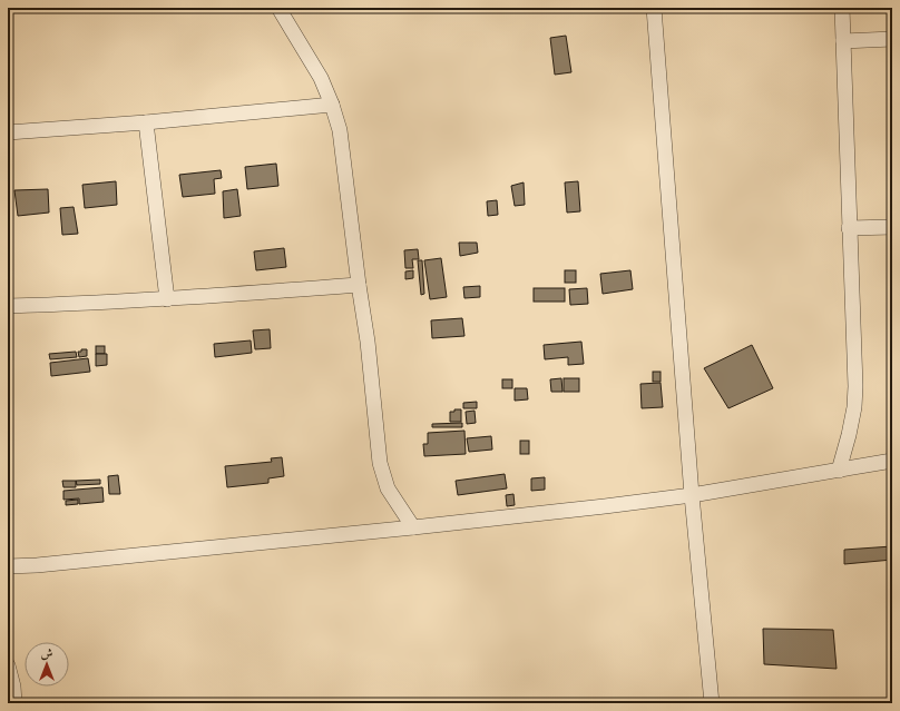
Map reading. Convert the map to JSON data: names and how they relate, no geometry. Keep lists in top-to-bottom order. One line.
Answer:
{"north":"top"}
